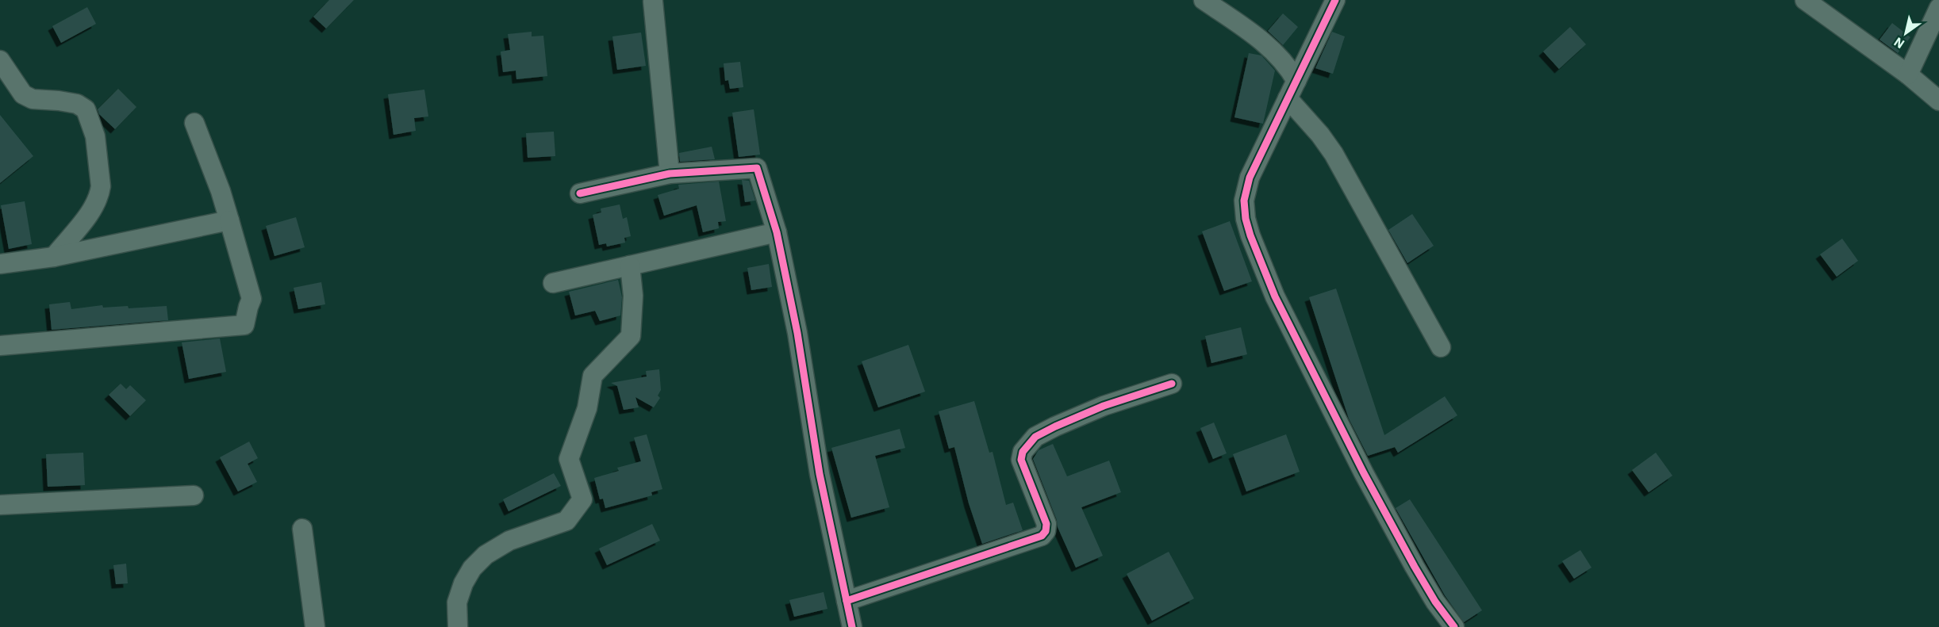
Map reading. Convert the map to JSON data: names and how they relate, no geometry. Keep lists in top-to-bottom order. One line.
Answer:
{"north":"bottom left"}
